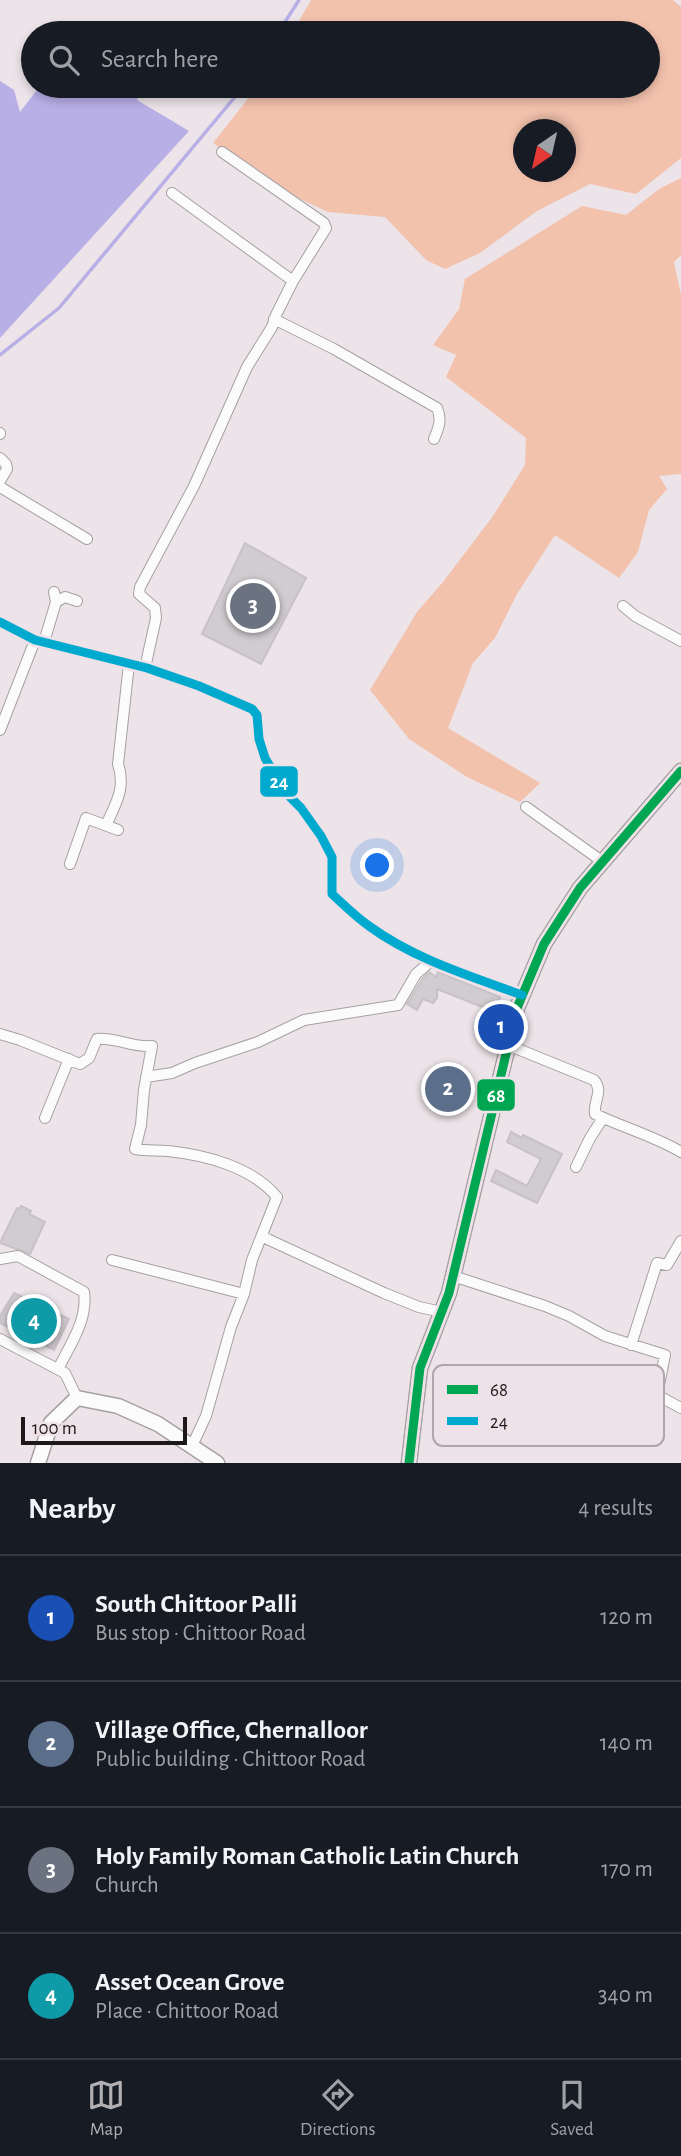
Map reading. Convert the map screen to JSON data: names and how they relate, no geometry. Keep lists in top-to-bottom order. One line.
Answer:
{"lines":["transit line 24","transit line 68"],"legend":["68","24"],"scale_bar":"100 m","north":"bottom left","page":{"search":"Search here","pins":["3","1","2","4"],"scale":"100 m","heading":["Nearby","4 results"],"list":[{"mark":"1","name":"South Chittoor Palli","note":"Bus stop · Chittoor Road","value":"120 m"},{"mark":"2","name":"Village Office, Chernalloor","note":"Public building · Chittoor Road","value":"140 m"},{"mark":"3","name":"Holy Family Roman Catholic Latin Church","note":"Church","value":"170 m"},{"mark":"4","name":"Asset Ocean Grove","note":"Place · Chittoor Road","value":"340 m"}],"nav":["Map","Directions","Saved"]}}
